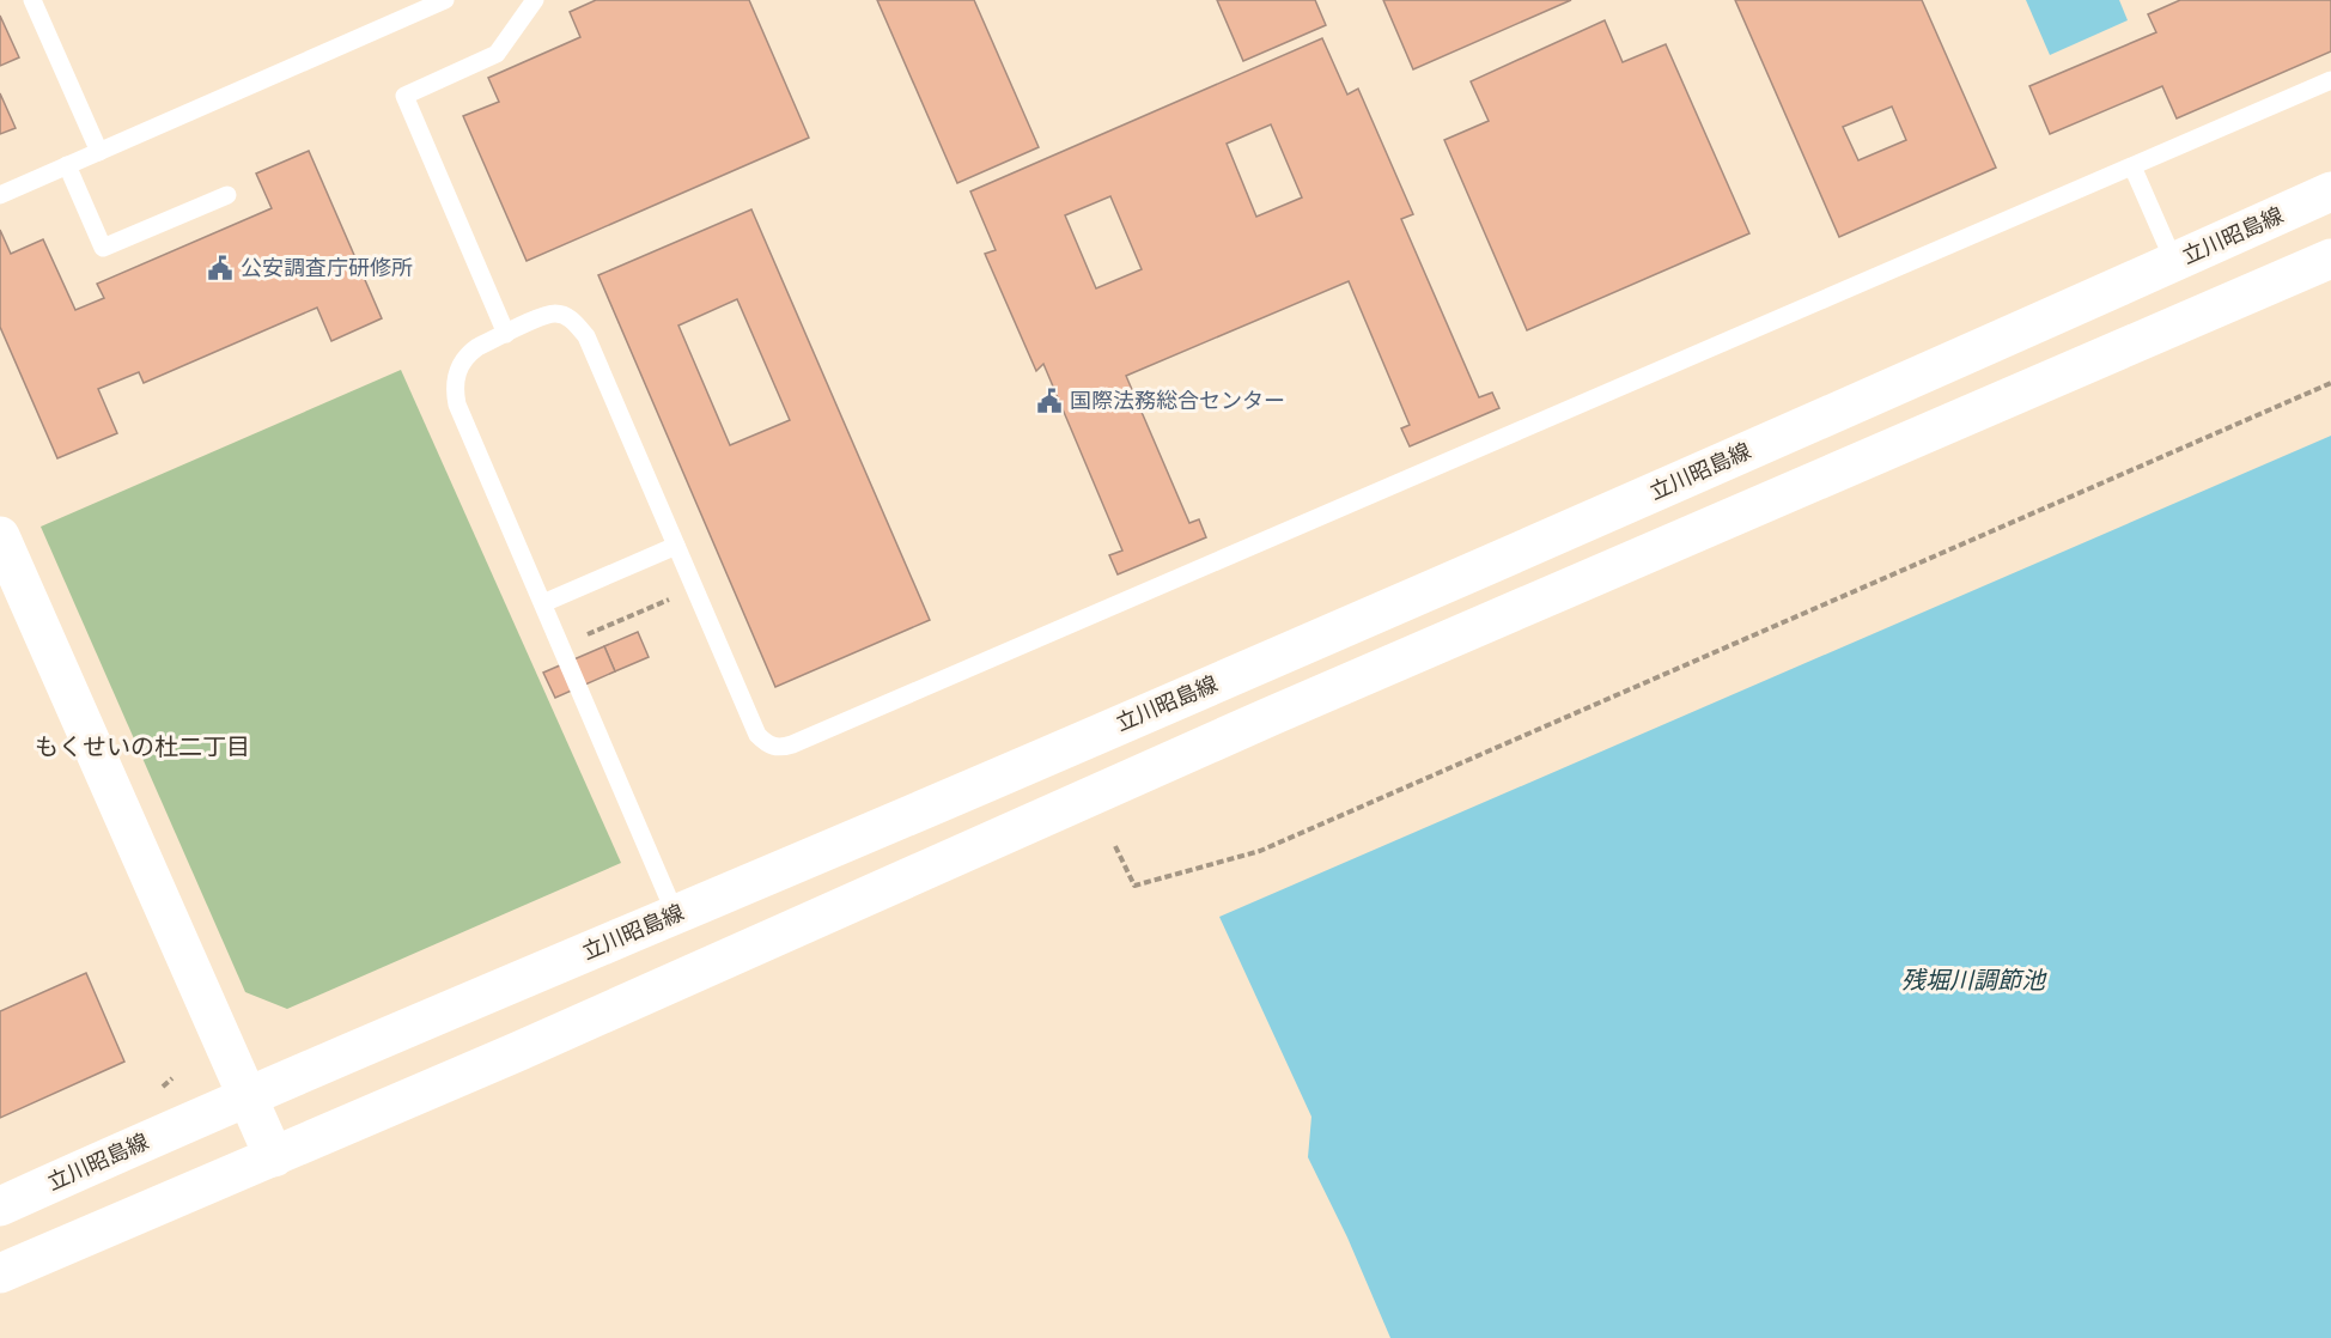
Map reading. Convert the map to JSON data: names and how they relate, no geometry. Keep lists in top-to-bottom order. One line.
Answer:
{"streets":{"main road":["立川昭島線"]},"districts":["もくせいの杜二丁目"],"water":["残堀川調節池"],"places":{"public building":["公安調査庁研修所","国際法務総合センター"]}}
